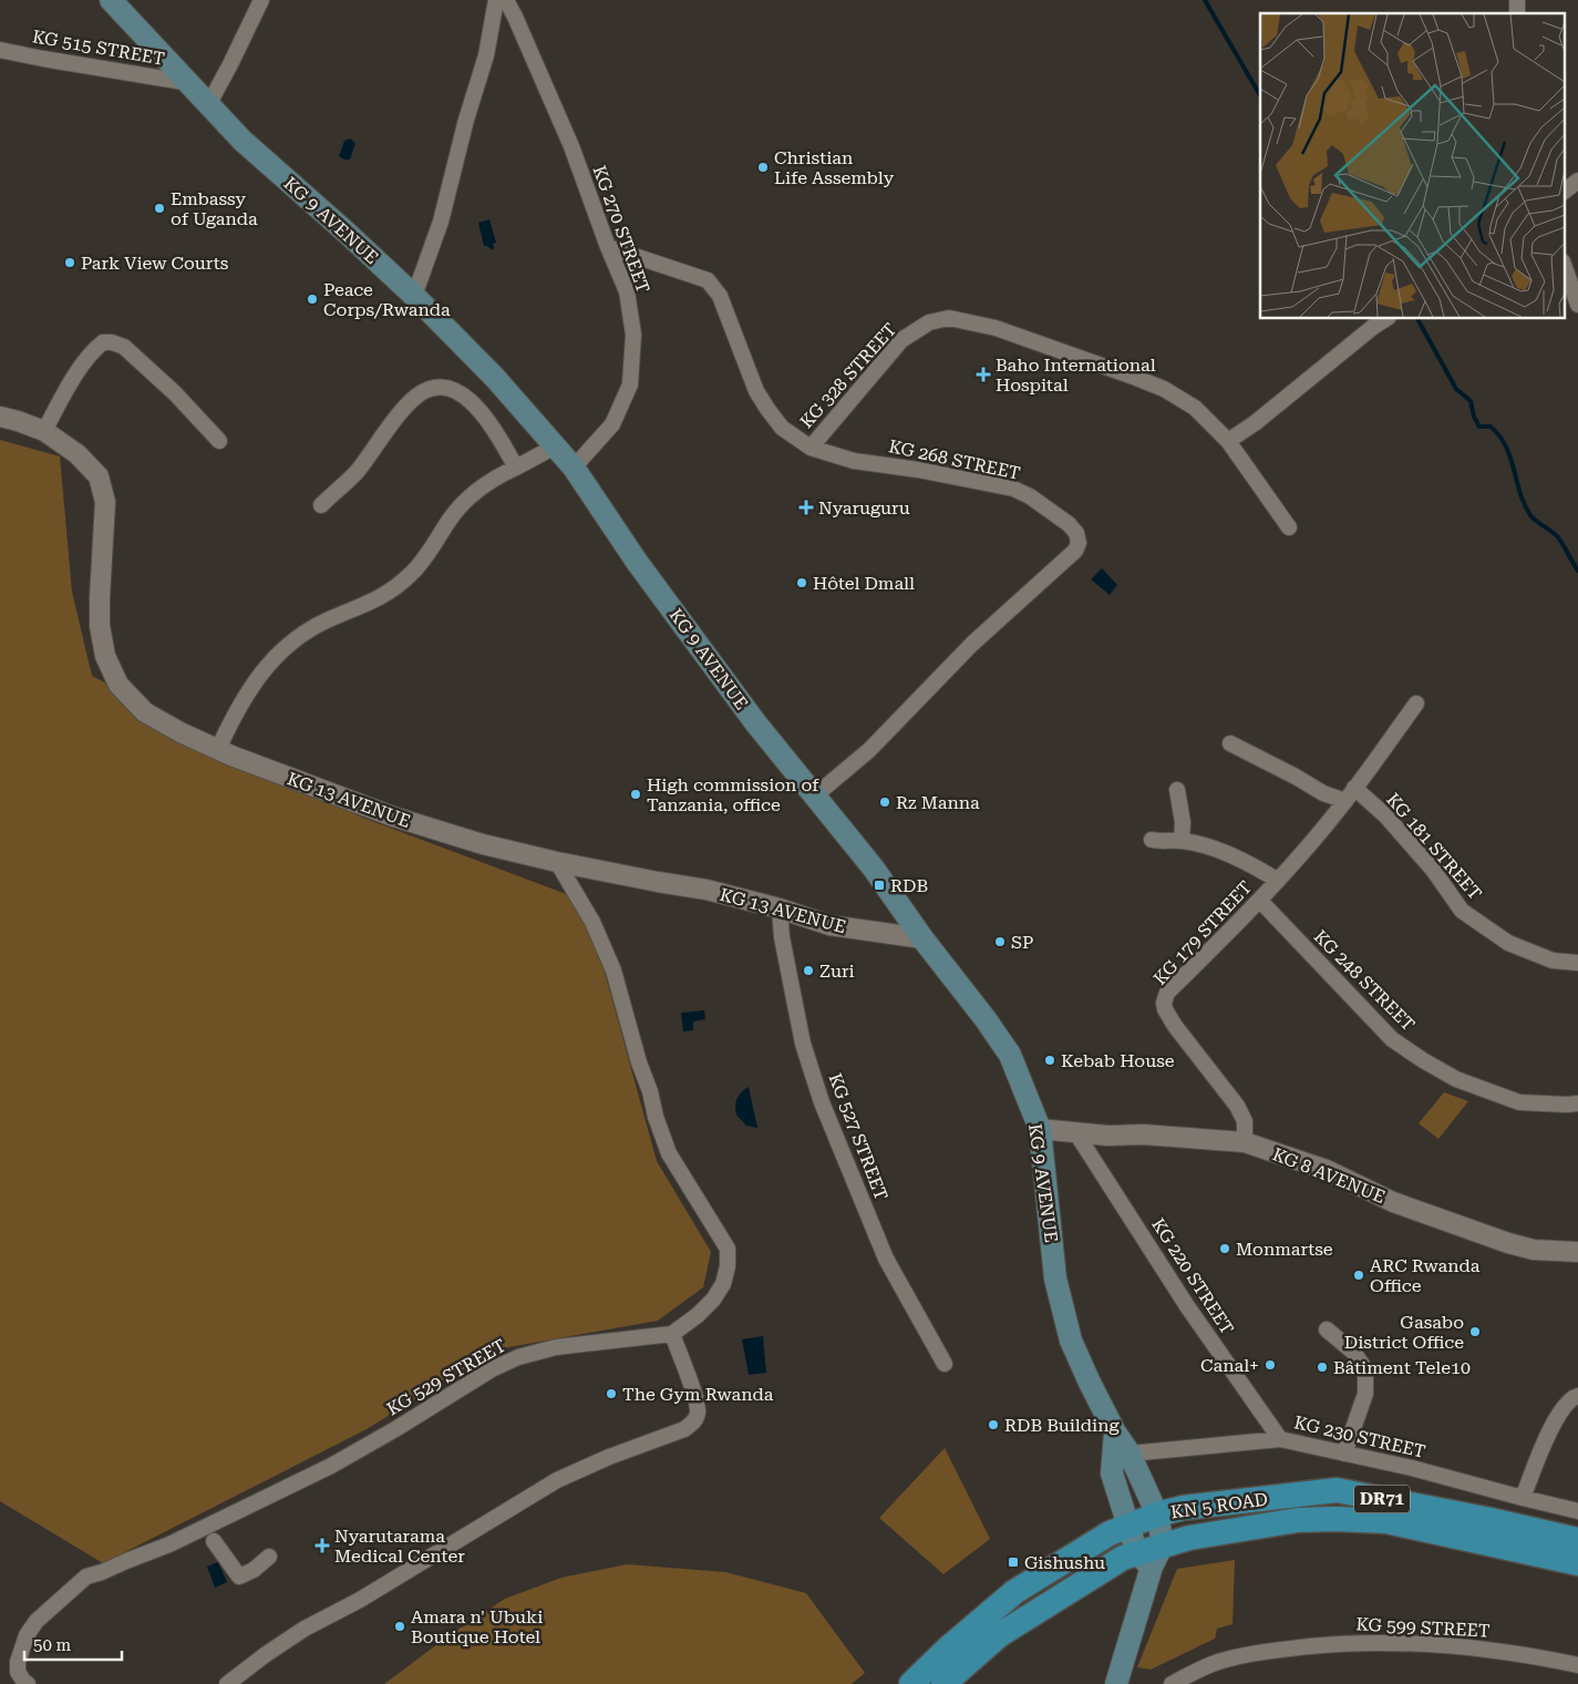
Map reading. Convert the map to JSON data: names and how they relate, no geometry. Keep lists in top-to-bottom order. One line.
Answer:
{"streets":{"main road":["KG 9 AVENUE","DR71","KN 5 ROAD"],"street":["KG 515 STREET","KG 270 STREET","KG 328 STREET","KG 268 STREET","KG 13 AVENUE","KG 181 STREET","KG 179 STREET","KG 248 STREET","KG 527 STREET","KG 8 AVENUE","KG 220 STREET","KG 529 STREET","KG 230 STREET","KG 599 STREET"]},"crossings":[["KG 515 STREET","KG 9 AVENUE"],["KG 9 AVENUE","KG 270 STREET"],["KG 9 AVENUE","KG 268 STREET"],["KG 9 AVENUE","KG 13 AVENUE"],["KG 9 AVENUE","KG 8 AVENUE"],["KG 9 AVENUE","KG 230 STREET"],["KG 9 AVENUE","KN 5 ROAD"],["KG 270 STREET","KG 268 STREET"],["KG 328 STREET","KG 268 STREET"],["KG 13 AVENUE","KG 527 STREET"],["KG 13 AVENUE","KG 529 STREET"],["KG 181 STREET","KG 179 STREET"],["KG 179 STREET","KG 248 STREET"],["KG 179 STREET","KG 8 AVENUE"],["KG 8 AVENUE","KG 220 STREET"],["KG 220 STREET","KG 230 STREET"]],"places":{"other":["Christian Life Assembly","Embassy of Uganda","Park View Courts","Peace Corps/Rwanda","Hôtel Dmall","High commission of Tanzania, office","Rz Manna","SP","Zuri","Kebab House","Monmartse","ARC Rwanda Office","Gasabo District Office","Canal+","Bâtiment Tele10","The Gym Rwanda","RDB Building","Amara n' Ubuki Boutique Hotel"],"health":["Baho International Hospital","Nyaruguru","Nyarutarama Medical Center"],"transit":["RDB","Gishushu"]},"scale_bar":"50 m"}
